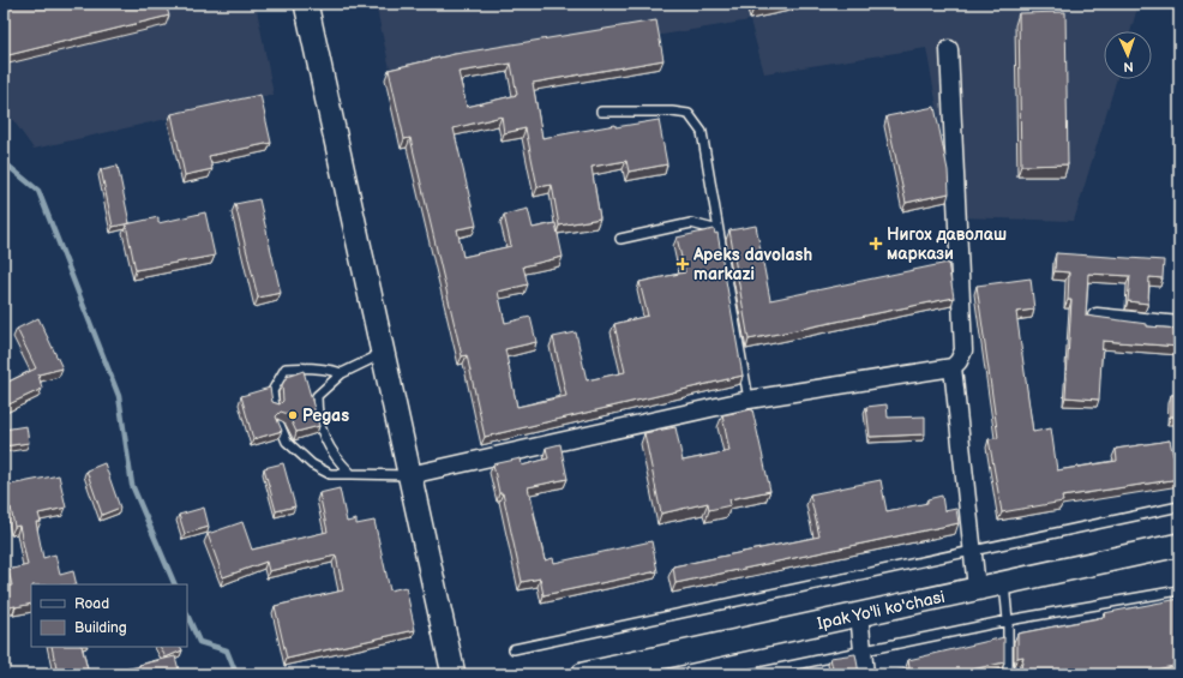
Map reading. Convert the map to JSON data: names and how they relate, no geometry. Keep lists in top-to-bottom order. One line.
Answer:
{"streets":{"main road":["Ipak Yo'li ko'chasi"]},"places":{"health":["Нигох даволаш маркази","Apeks davolash markazi"],"other":["Pegas"]},"legend":["Road","Building"],"north":"bottom"}
